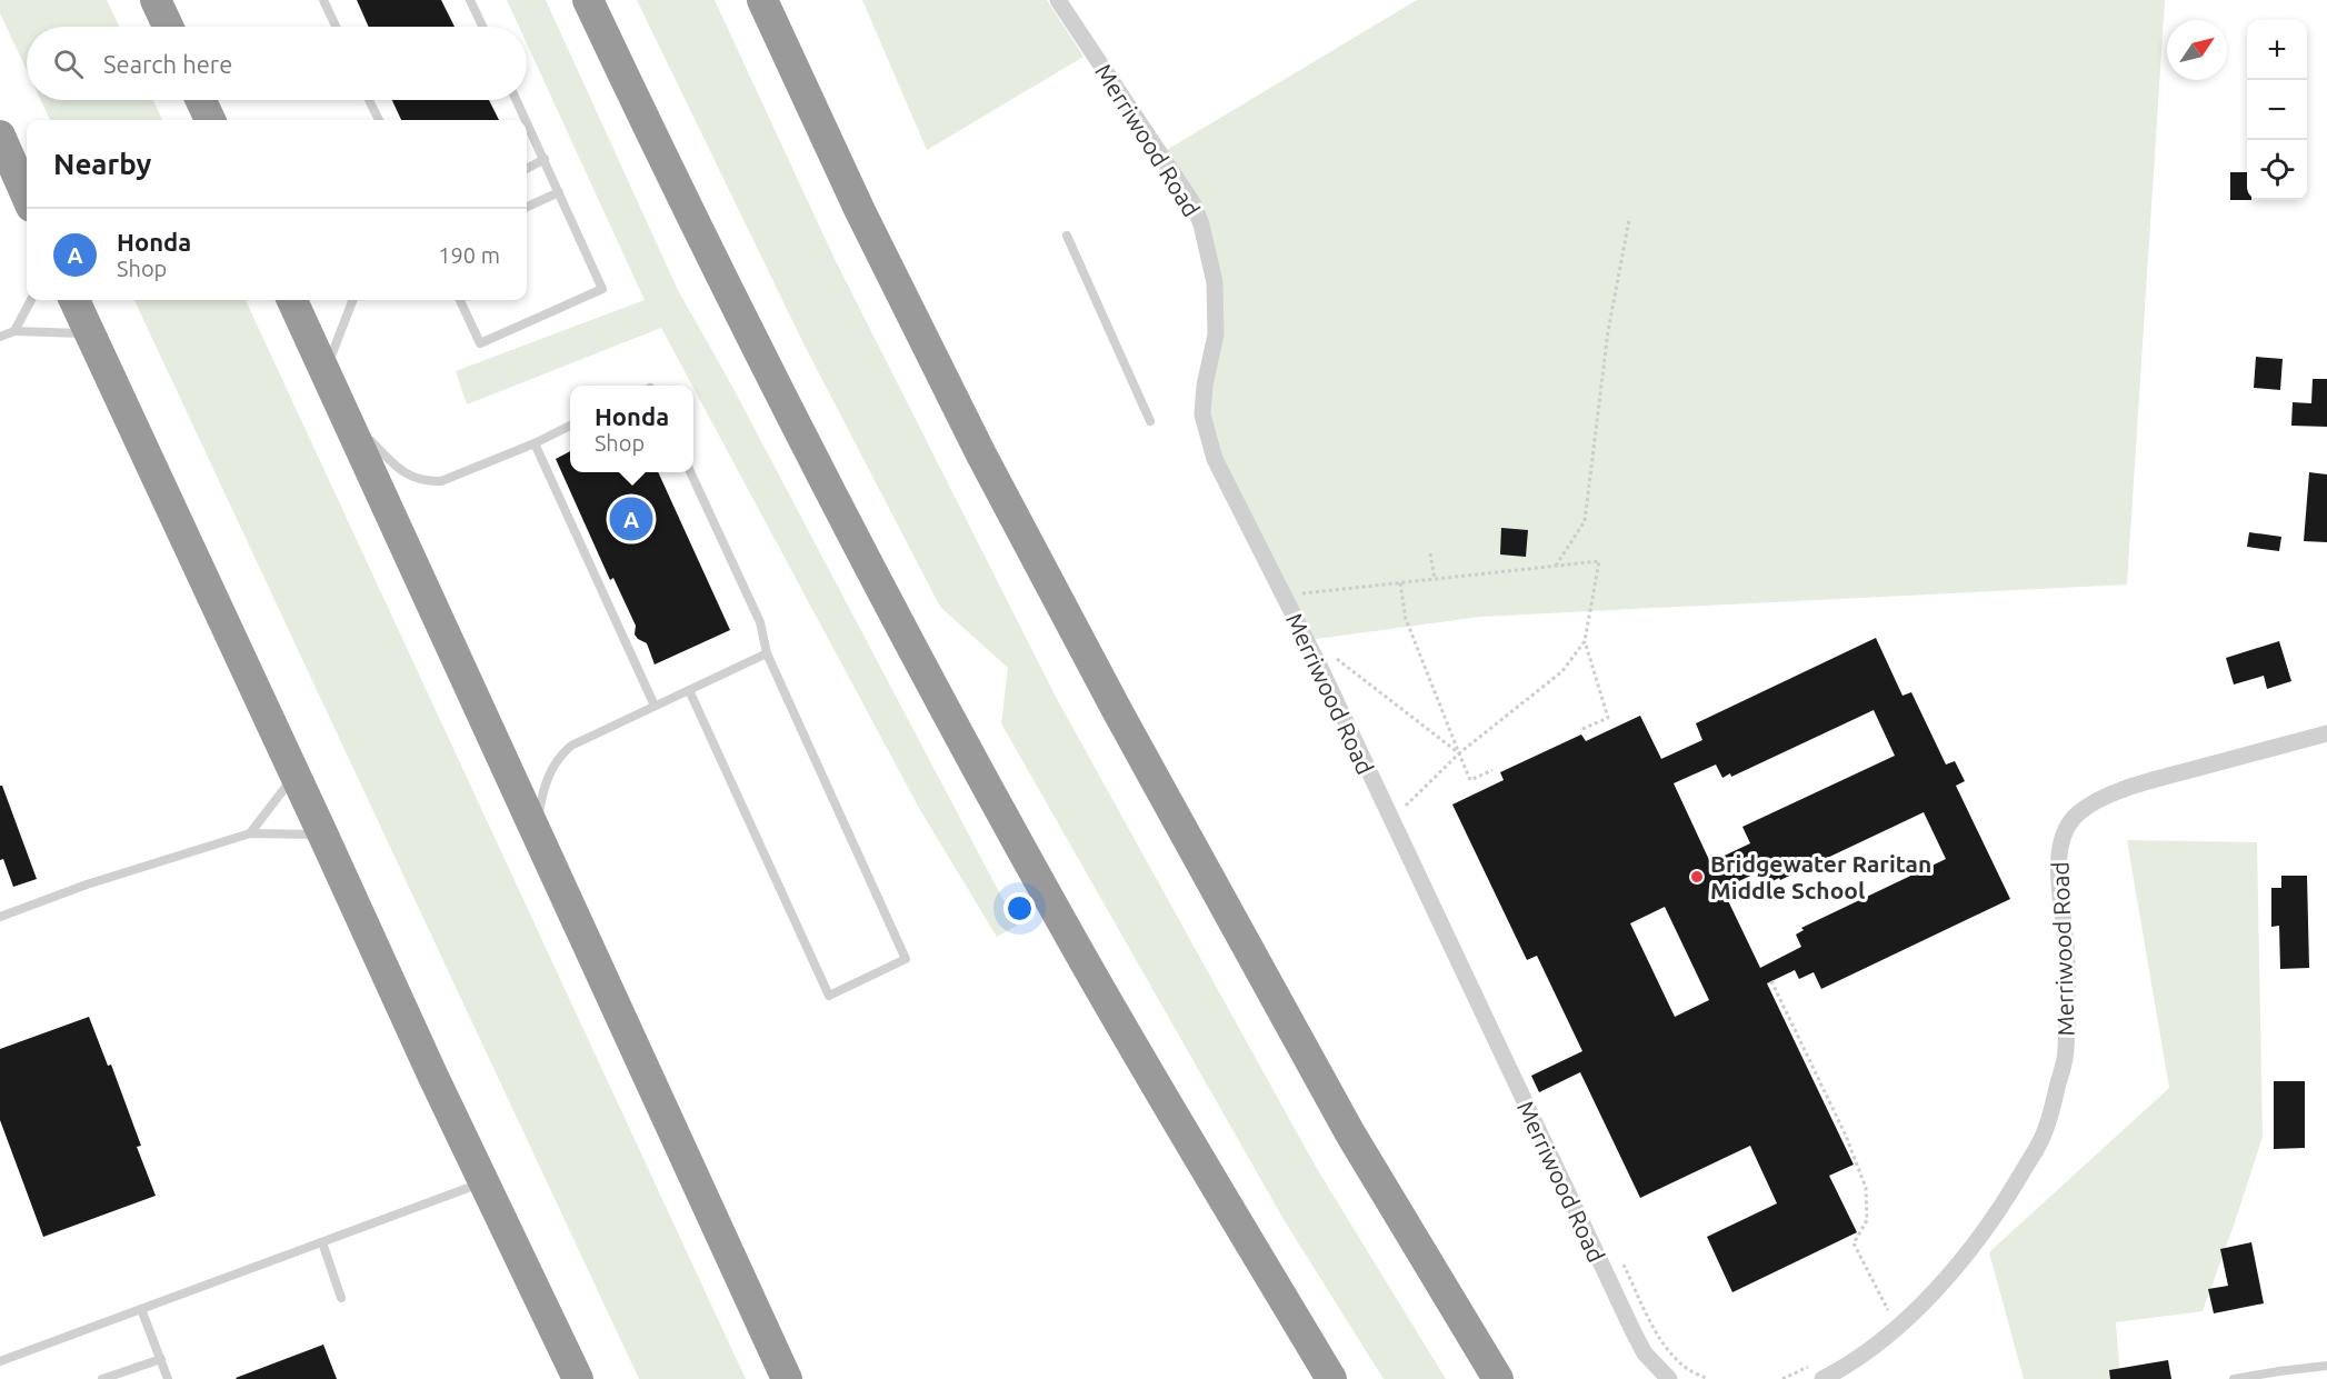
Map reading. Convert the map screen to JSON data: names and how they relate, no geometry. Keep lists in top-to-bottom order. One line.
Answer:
{"streets":{"street":["Merriwood Road"]},"places":["Bridgewater Raritan Middle School"],"north":"top right","page":{"map_buttons":["+","−"],"search":"Search here","heading":"Nearby","list":[{"mark":"A","name":"Honda","note":"Shop","value":"190 m"}],"popup":["Honda","Shop"],"pins":"A"}}
